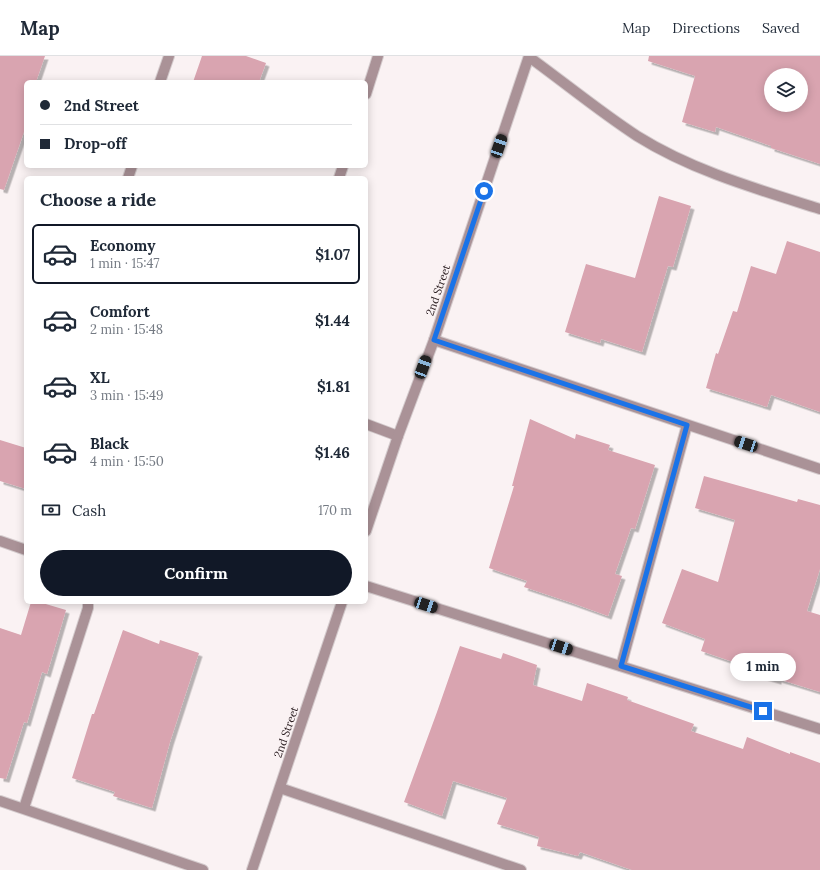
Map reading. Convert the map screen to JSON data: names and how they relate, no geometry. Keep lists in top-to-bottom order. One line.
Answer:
{"streets":{"street":["2nd Street"]},"page":{"header":"Map","nav":["Map","Directions","Saved"],"banner":["2nd Street","Drop-off"],"heading":"Choose a ride","list":[{"name":"Economy","note":"1 min · 15:47","value":"$1.07"},{"name":"Comfort","note":"2 min · 15:48","value":"$1.44"},{"name":"XL","note":"3 min · 15:49","value":"$1.81"},{"name":"Black","note":"4 min · 15:50","value":"$1.46"}],"pay":["Cash","170 m"],"buttons":"Confirm","bubble":"1 min"}}
